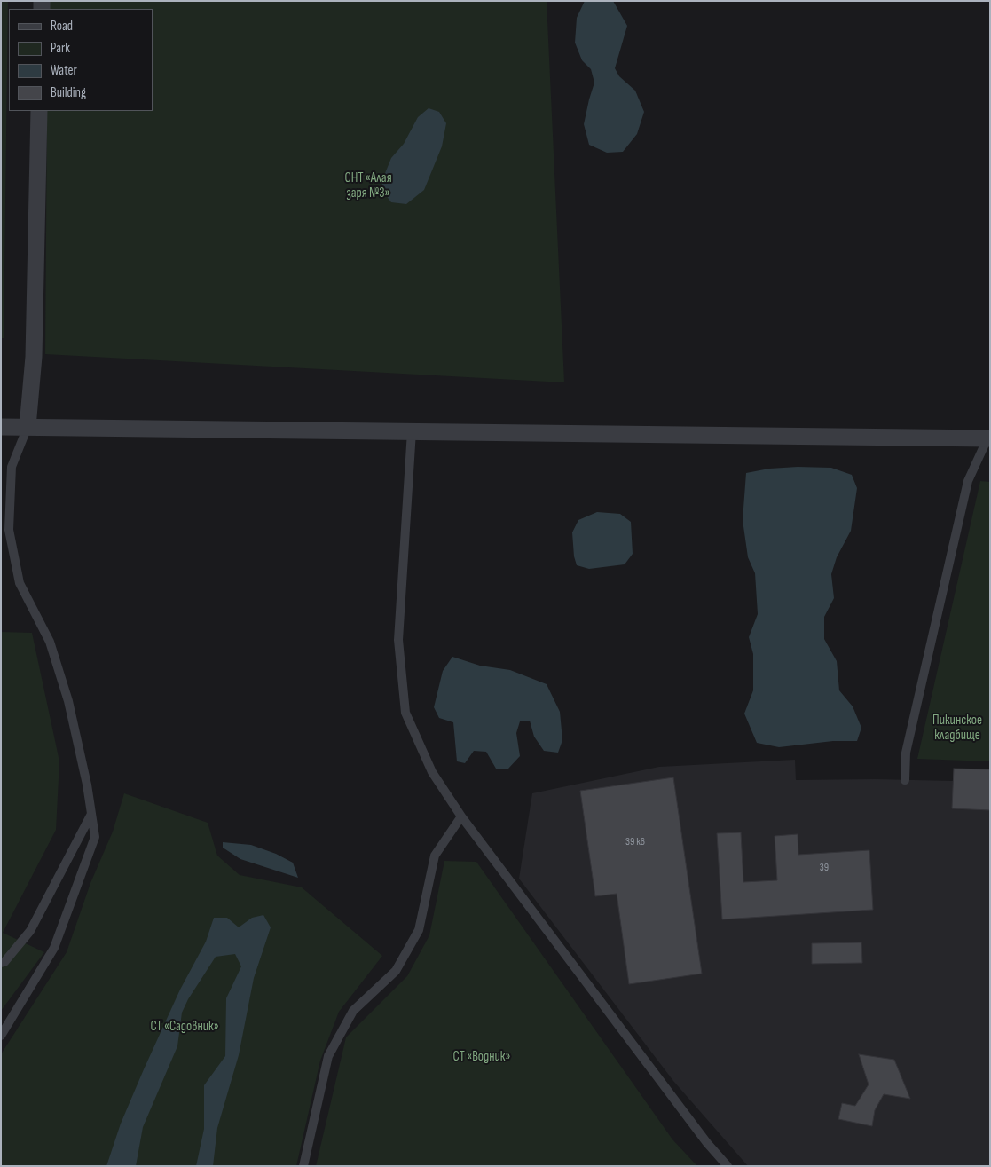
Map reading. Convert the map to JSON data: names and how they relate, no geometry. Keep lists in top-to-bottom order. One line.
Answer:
{"parks":["СНТ «Алая заря №3»","Пикинское кладбище","СТ «Садовник»","СТ «Водник»"],"house_numbers":["39 к6","39"],"legend":["Road","Park","Water","Building"]}
